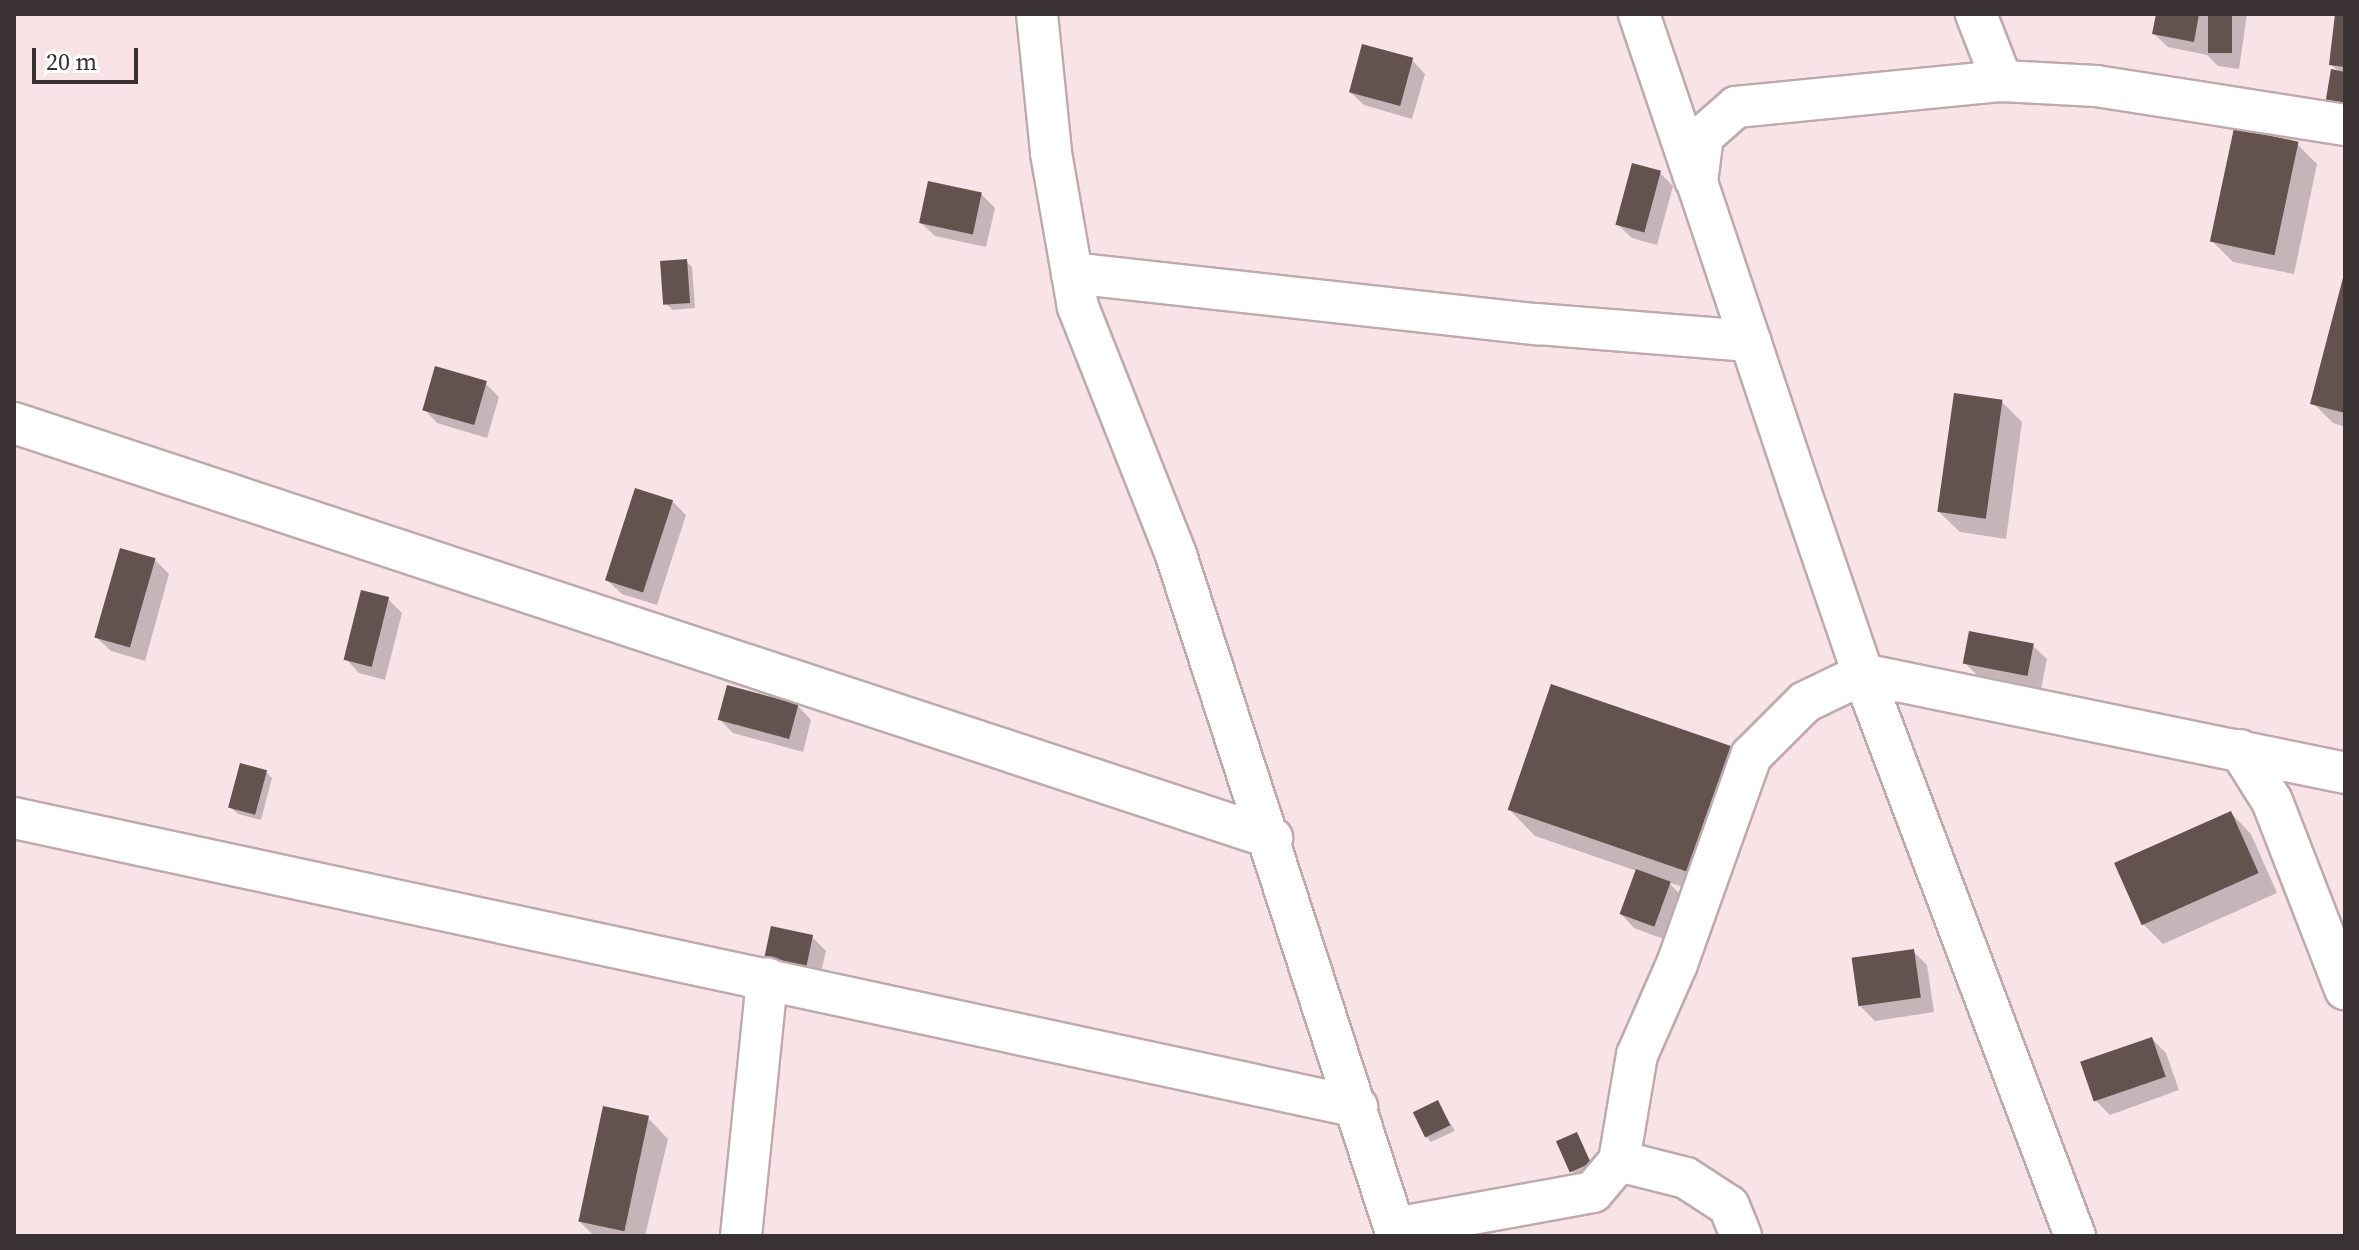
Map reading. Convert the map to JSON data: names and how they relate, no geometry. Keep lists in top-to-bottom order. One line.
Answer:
{"scale_bar":"20 m"}
